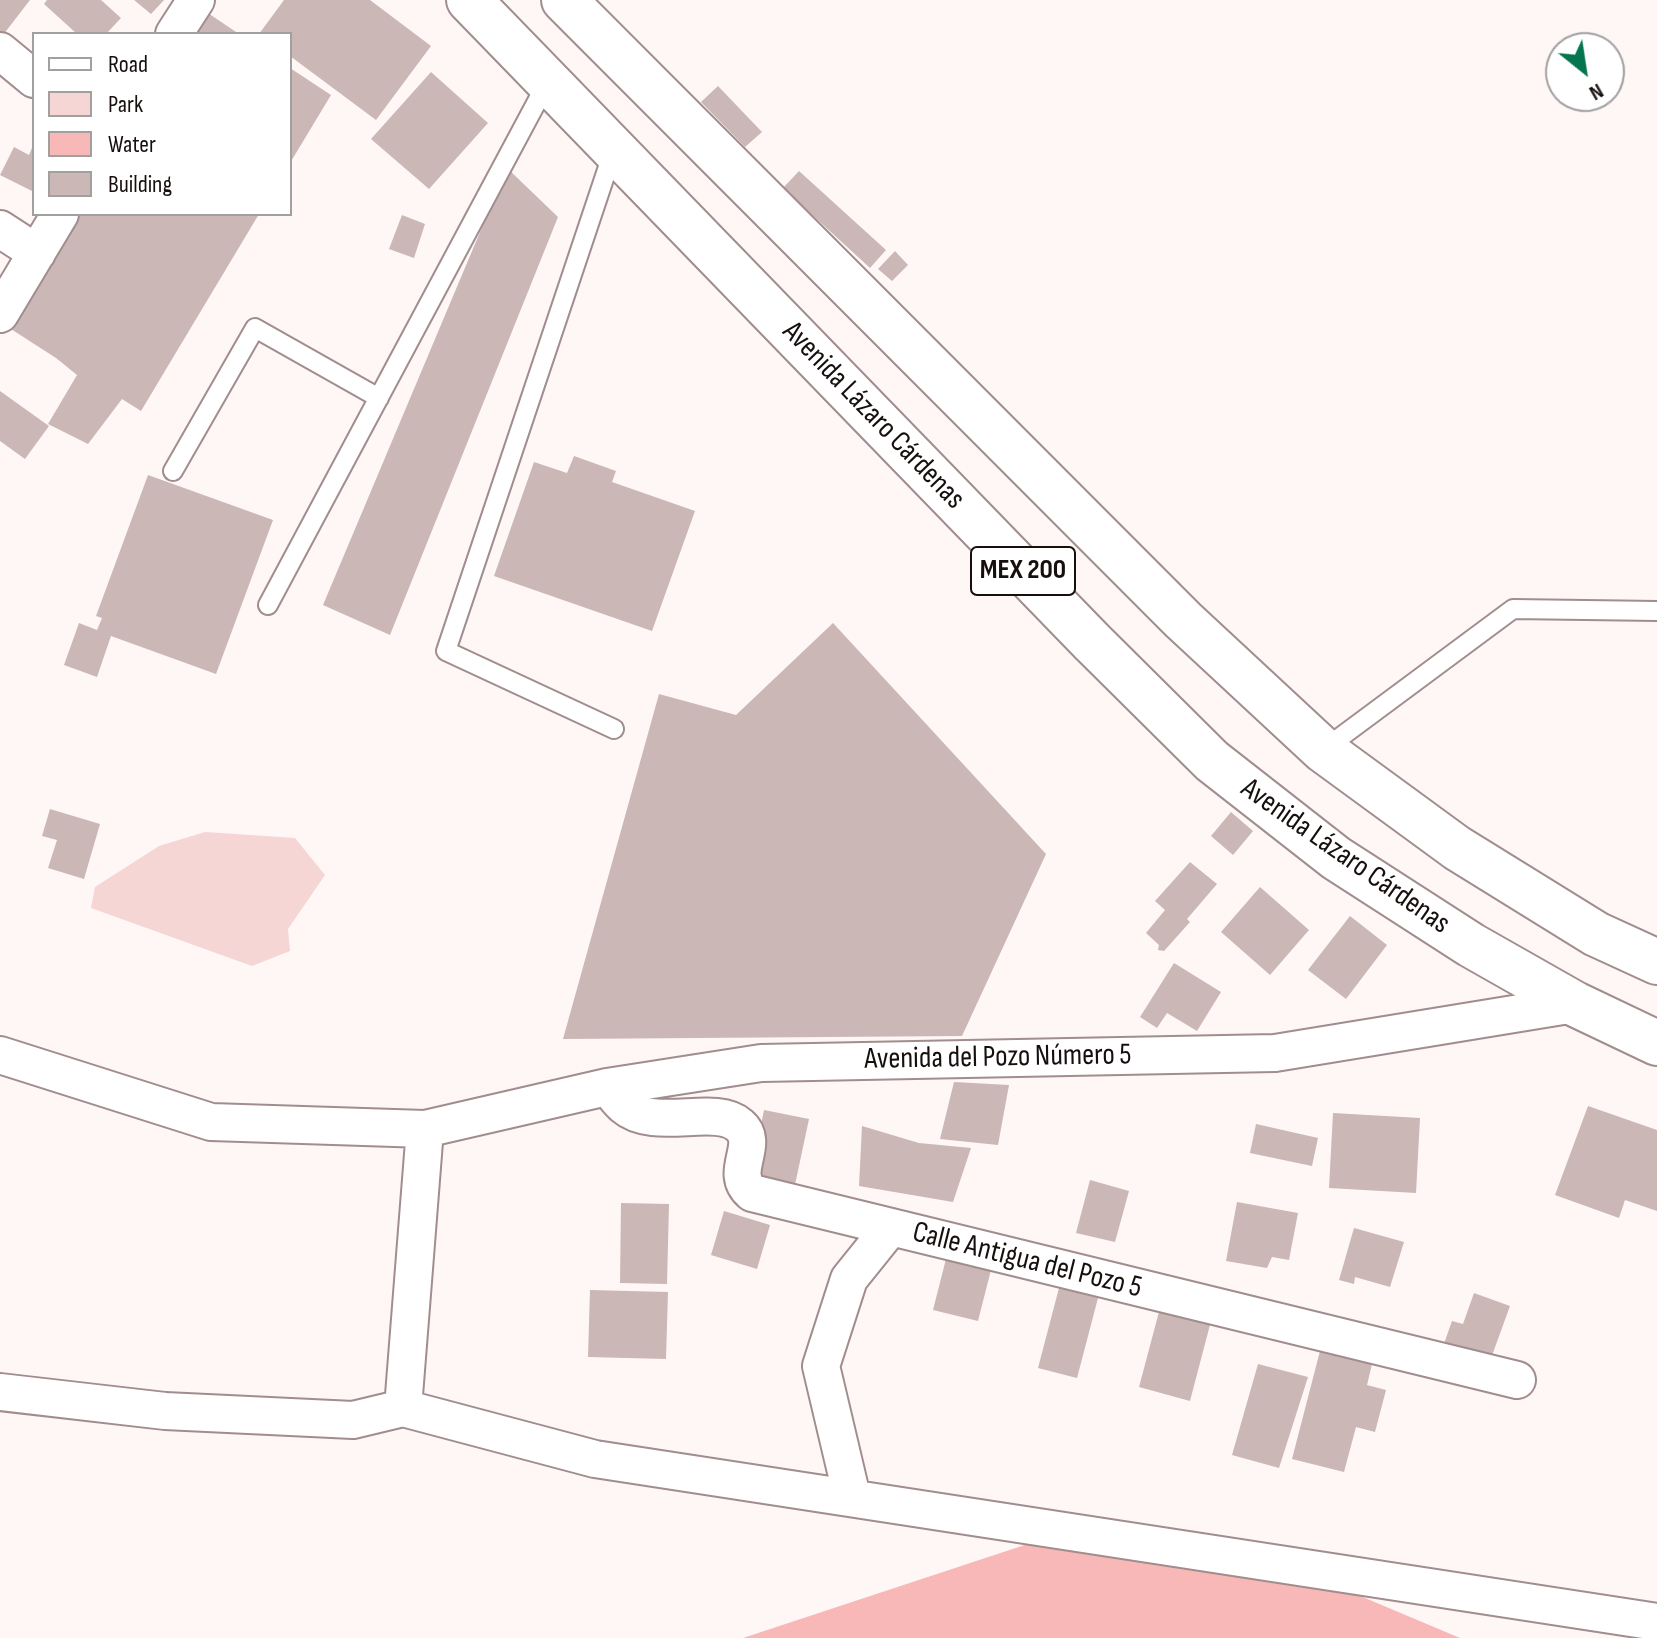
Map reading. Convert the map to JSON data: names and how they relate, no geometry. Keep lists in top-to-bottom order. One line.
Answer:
{"streets":{"main road":["Avenida Lázaro Cárdenas","MEX 200"],"street":["Avenida del Pozo Número 5","Calle Antigua del Pozo 5"]},"crossings":[["Avenida Lázaro Cárdenas","Avenida del Pozo Número 5"],["Avenida del Pozo Número 5","Calle Antigua del Pozo 5"]],"legend":["Road","Park","Water","Building"],"north":"bottom right"}
